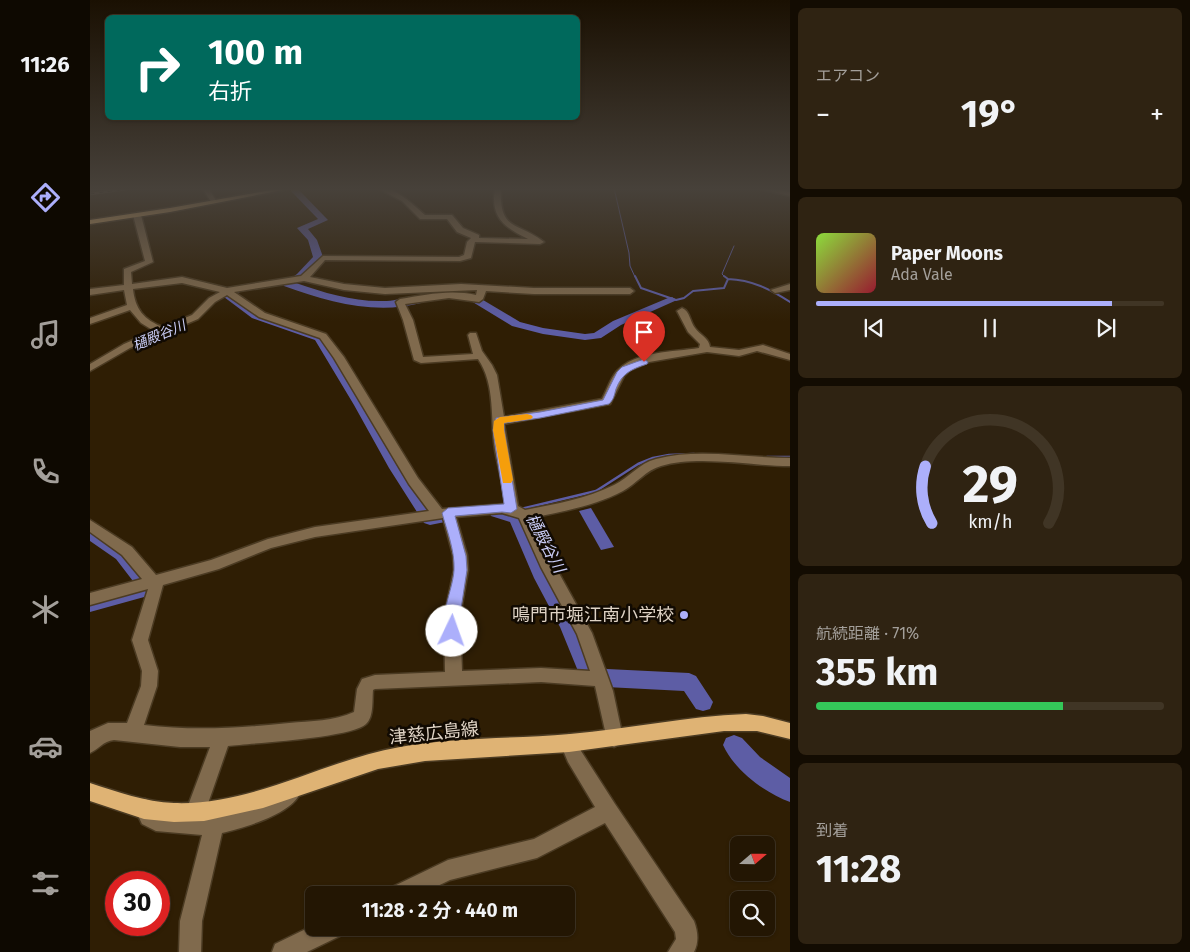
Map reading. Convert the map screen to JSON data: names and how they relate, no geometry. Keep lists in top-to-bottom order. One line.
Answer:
{"streets":{"main road":["津慈広島線"]},"water":["樋殿谷川"],"places":["鳴門市堀江南小学校"],"north":"right","page":{"tabs":"11:26","tile":["エアコン",["航続距離 · 71%","355 km"],["到着","11:28"]],"turn":["100 m","右折"],"heat":["−","19°","+"],"song":["Paper Moons","Ada Vale"],"limit":"30","trip":"11:28 · 2 分 · 440 m","gauge":["29","km/h"]}}
